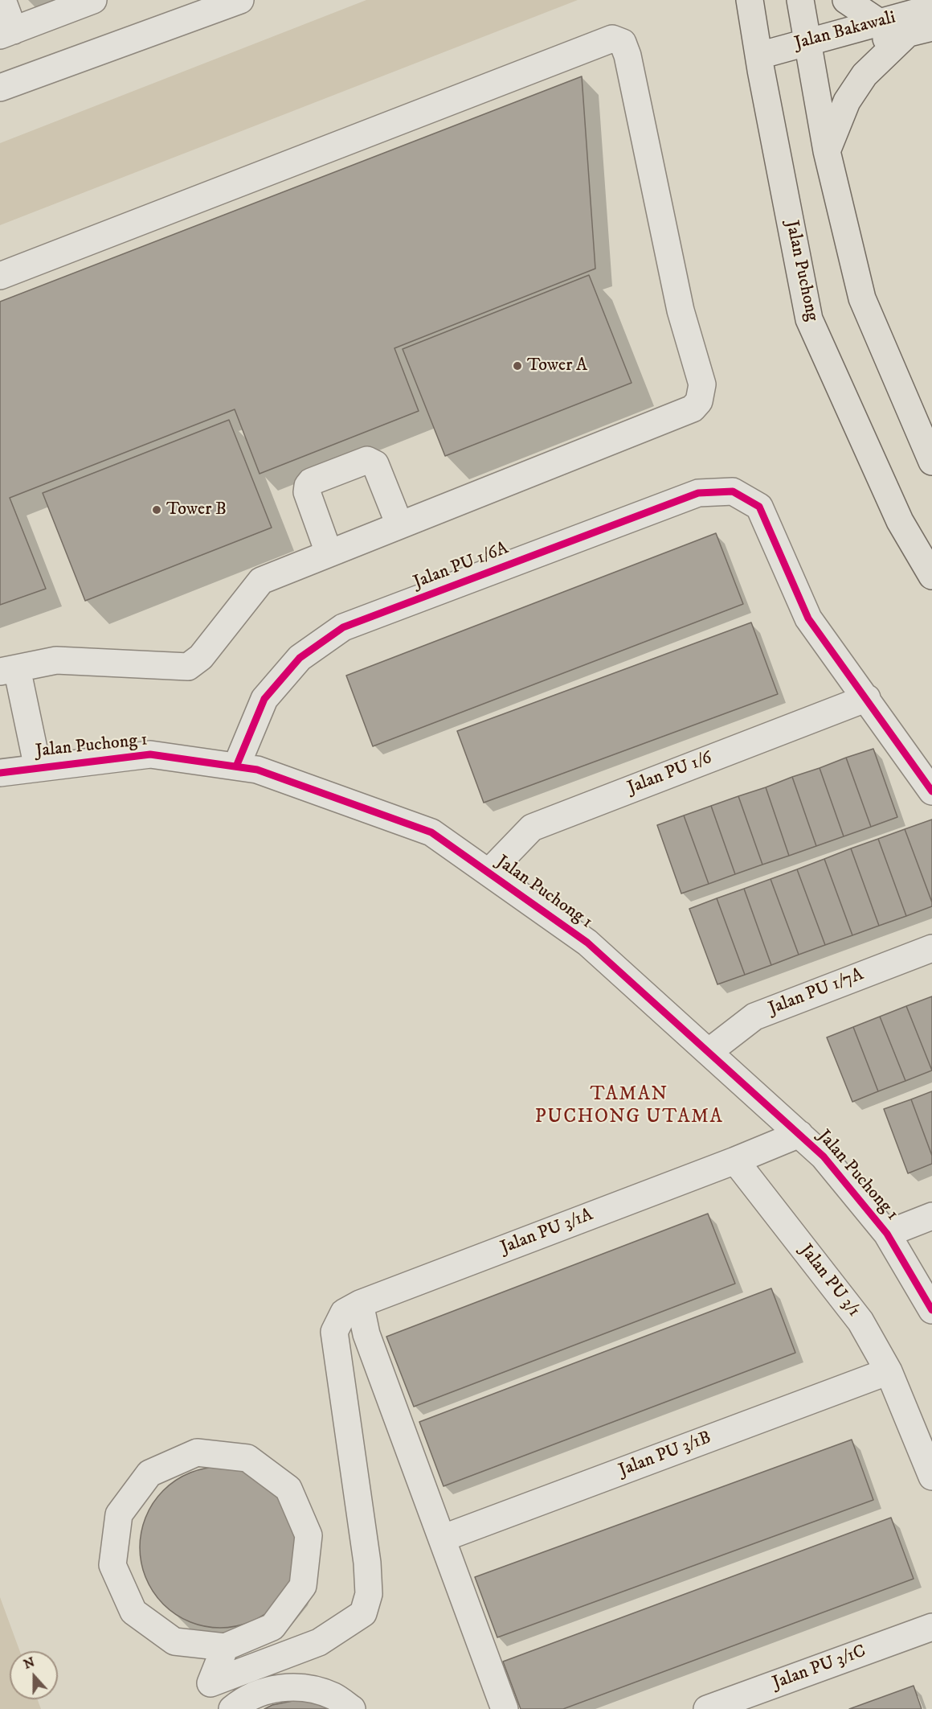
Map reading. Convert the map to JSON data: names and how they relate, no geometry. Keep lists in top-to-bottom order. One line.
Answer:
{"streets":{"main road":["Jalan Bakawali","Jalan Puchong"],"street":["Jalan PU 1/6A","Jalan Puchong 1","Jalan PU 1/6","Jalan PU 1/7A","Jalan PU 3/1A","Jalan PU 3/1","Jalan PU 3/1B","Jalan PU 3/1C"]},"crossings":[["Jalan Bakawali","Jalan Puchong"],["Jalan PU 1/6A","Jalan Puchong 1"],["Jalan PU 1/6A","Jalan PU 1/6"],["Jalan Puchong 1","Jalan PU 1/6"],["Jalan Puchong 1","Jalan PU 1/7A"],["Jalan PU 3/1A","Jalan PU 3/1"],["Jalan PU 3/1","Jalan PU 3/1B"]],"districts":["TAMAN PUCHONG UTAMA"],"places":["Tower A","Tower B"],"north":"top"}
